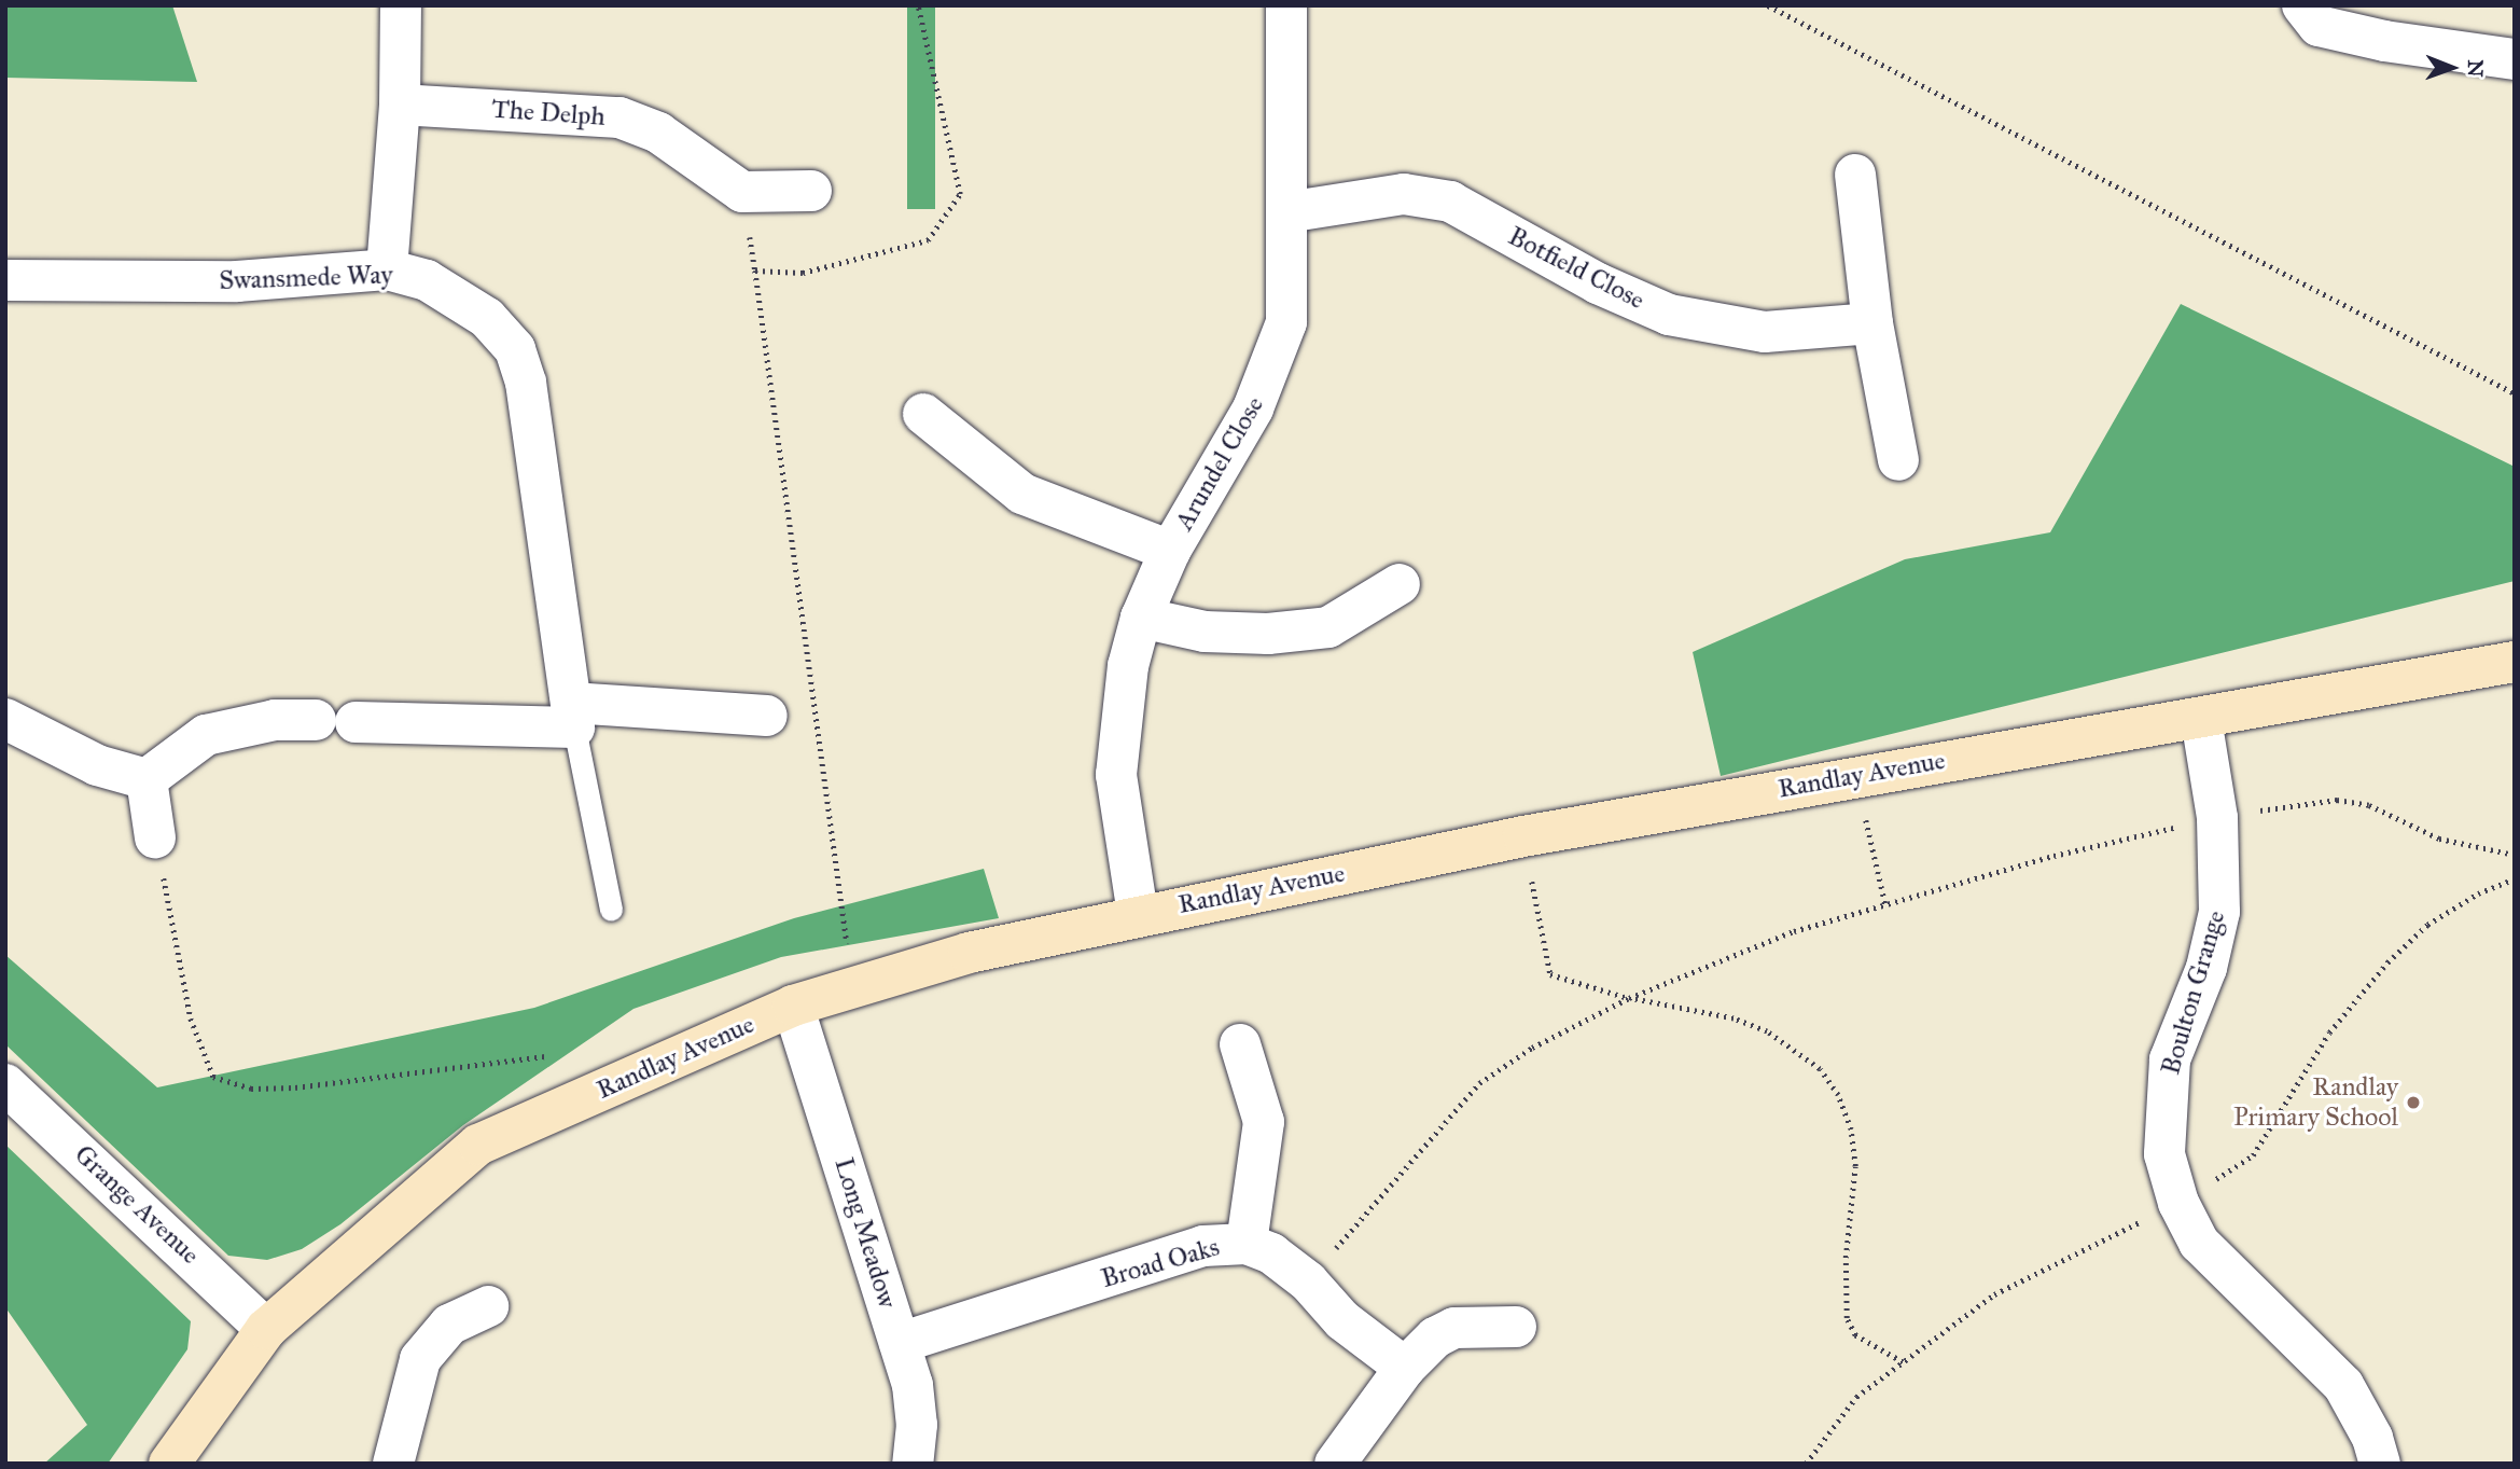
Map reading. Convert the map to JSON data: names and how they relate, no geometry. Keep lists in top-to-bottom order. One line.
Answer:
{"streets":{"street":["The Delph","Botfield Close","Swansmede Way","Arundel Close","Randlay Avenue","Boulton Grange","Grange Avenue","Long Meadow","Broad Oaks"]},"crossings":[["Botfield Close","Arundel Close"],["Arundel Close","Randlay Avenue"],["Randlay Avenue","Boulton Grange"],["Randlay Avenue","Grange Avenue"],["Randlay Avenue","Long Meadow"],["Long Meadow","Broad Oaks"]],"places":["Randlay Primary School"],"north":"right"}
